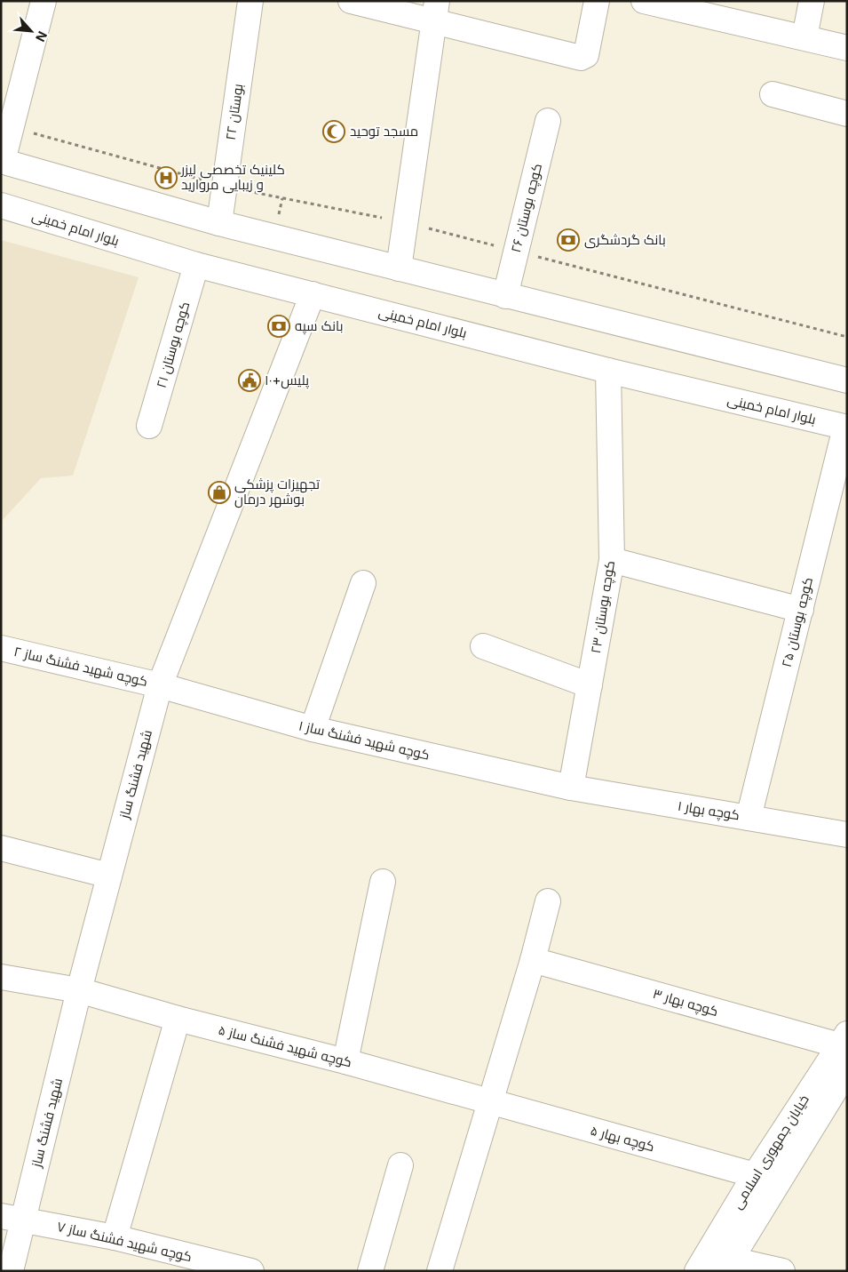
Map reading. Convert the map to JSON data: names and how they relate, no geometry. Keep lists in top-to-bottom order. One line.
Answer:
{"streets":{"street":["بوستان ۲۲","کوچه بوستان ۲۶","بلوار امام خمینی","کوچه بوستان ۲۱","کوچه بوستان ۲۳","کوچه بوستان ۲۵","کوچه شهید فشنگ ساز ۲","کوچه شهید فشنگ ساز ۱","شهید فشنگ ساز","کوچه بهار ۱","کوچه بهار ۳","کوچه شهید فشنگ ساز ۵","کوچه بهار ۵","خیابان جمهوری اسلامی","کوچه شهید فشنگ ساز ۷"]},"crossings":[["بلوار امام خمینی","کوچه بوستان ۲۱"],["بلوار امام خمینی","کوچه بوستان ۲۳"],["بلوار امام خمینی","کوچه بوستان ۲۵"],["بلوار امام خمینی","شهید فشنگ ساز"],["کوچه بوستان ۲۳","کوچه شهید فشنگ ساز ۱"],["کوچه بوستان ۲۳","کوچه بهار ۱"],["کوچه بوستان ۲۵","کوچه بهار ۱"],["کوچه شهید فشنگ ساز ۲","کوچه شهید فشنگ ساز ۱"],["کوچه شهید فشنگ ساز ۲","شهید فشنگ ساز"],["کوچه شهید فشنگ ساز ۱","شهید فشنگ ساز"],["کوچه شهید فشنگ ساز ۱","کوچه بهار ۱"],["شهید فشنگ ساز","کوچه شهید فشنگ ساز ۵"],["شهید فشنگ ساز","کوچه شهید فشنگ ساز ۷"],["کوچه بهار ۳","خیابان جمهوری اسلامی"],["کوچه شهید فشنگ ساز ۵","کوچه بهار ۵"],["کوچه بهار ۵","خیابان جمهوری اسلامی"]],"places":{"mosque":["مسجد توحید"],"hospital":["کلینیک تخصصی لیزر و زیبایی مروارید"],"bank":["بانک گردشگری","بانک سپه"],"public building":["پلیس+۱۰"],"shop":["تجهیزات پزشکی بوشهر درمان"]},"north":"bottom right"}
